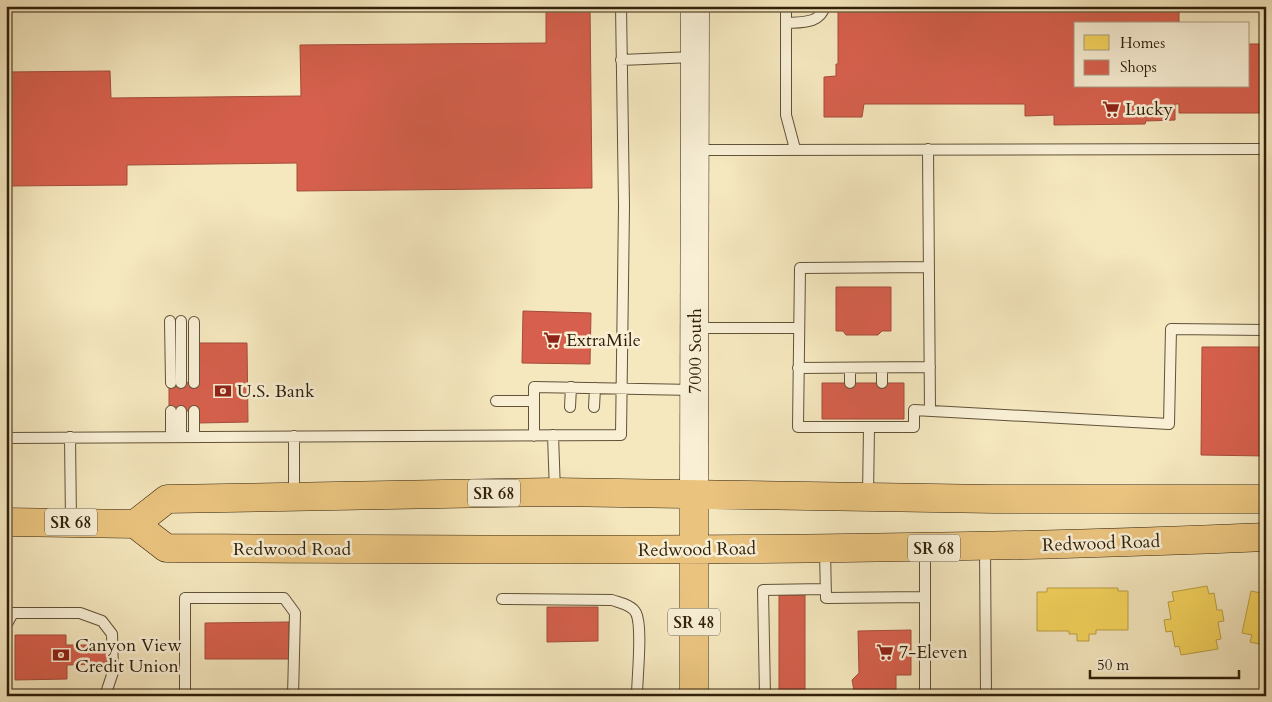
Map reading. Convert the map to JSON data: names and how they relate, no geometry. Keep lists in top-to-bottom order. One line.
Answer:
{"streets":{"main road":["7000 South","SR 68","Redwood Road","SR 48"]},"crossings":[["7000 South","SR 68"],["7000 South","Redwood Road"],["SR 68","Redwood Road"]],"places":{"supermarket":["Lucky","ExtraMile","7-Eleven"],"bank":["U.S. Bank","Canyon View Credit Union"]},"legend":["Homes","Shops"],"scale_bar":"50 m"}
